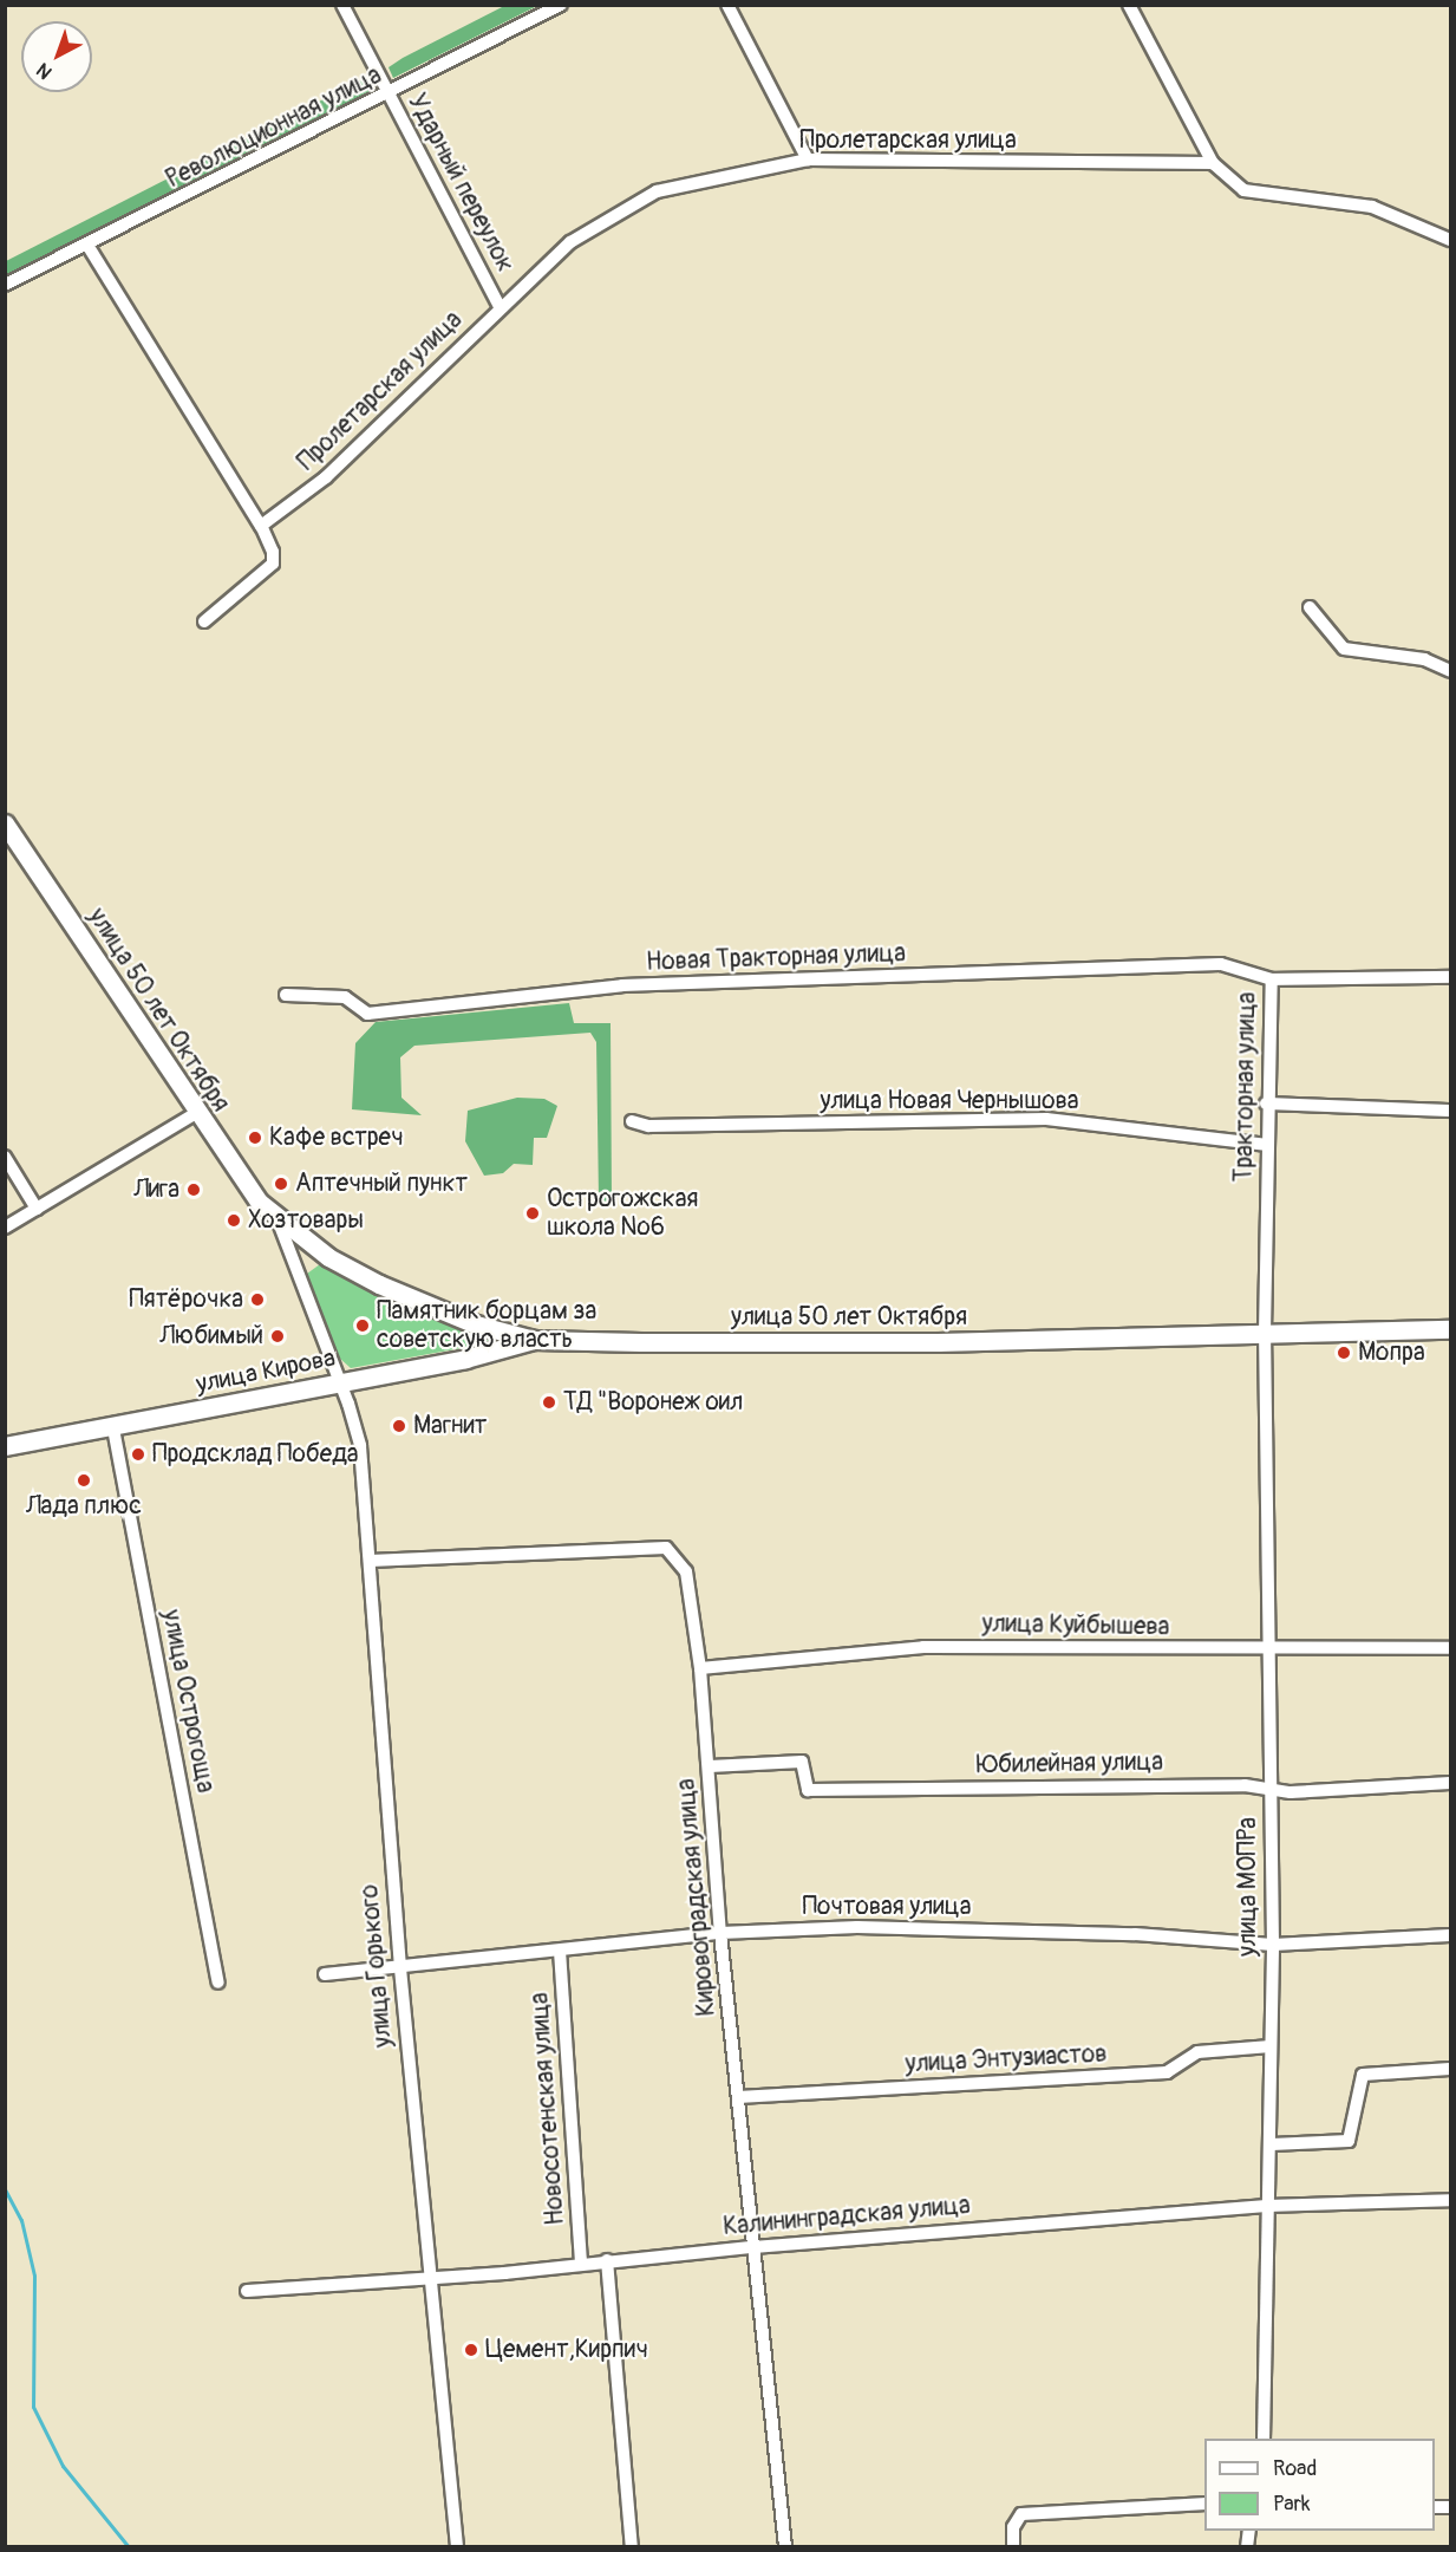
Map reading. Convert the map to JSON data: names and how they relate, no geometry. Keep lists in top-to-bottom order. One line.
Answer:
{"streets":{"main road":["улица 50 лет Октября","улица Кирова"],"street":["Революционная улица","Пролетарская улица","Ударный переулок","Новая Тракторная улица","Тракторная улица","улица Новая Чернышова","улица Куйбышева","улица Острогоща","Юбилейная улица","улица МОПРа","Кировоградская улица","Почтовая улица","улица Горького","улица Энтузиастов","Новосотенская улица","Калининградская улица"]},"crossings":[["Революционная улица","Ударный переулок"],["Пролетарская улица","Ударный переулок"],["Новая Тракторная улица","Тракторная улица"],["улица 50 лет Октября","Тракторная улица"],["улица 50 лет Октября","улица Кирова"],["улица 50 лет Октября","улица МОПРа"],["улица 50 лет Октября","улица Горького"],["Тракторная улица","улица Новая Чернышова"],["Тракторная улица","улица МОПРа"],["улица Кирова","улица Острогоща"],["улица Кирова","улица Горького"],["улица Куйбышева","улица МОПРа"],["улица Куйбышева","Кировоградская улица"],["Юбилейная улица","улица МОПРа"],["Юбилейная улица","Кировоградская улица"],["улица МОПРа","Почтовая улица"],["улица МОПРа","улица Энтузиастов"],["улица МОПРа","Калининградская улица"],["Кировоградская улица","Почтовая улица"],["Кировоградская улица","улица Горького"],["Кировоградская улица","улица Энтузиастов"],["Кировоградская улица","Калининградская улица"],["Почтовая улица","улица Горького"],["Почтовая улица","Новосотенская улица"],["улица Горького","Калининградская улица"],["Новосотенская улица","Калининградская улица"]],"places":["Кафе встреч","Аптечный пункт","Лига","Острогожская школа №6","Хозтовары","Пятёрочка","Памятник борцам за советскую власть","Любимый","Мопра","ТД \"Воронеж оил","Магнит","Продсклад Победа","Лада плюс","Цемент,Кирпич"],"legend":["Road","Park"],"north":"bottom left"}
